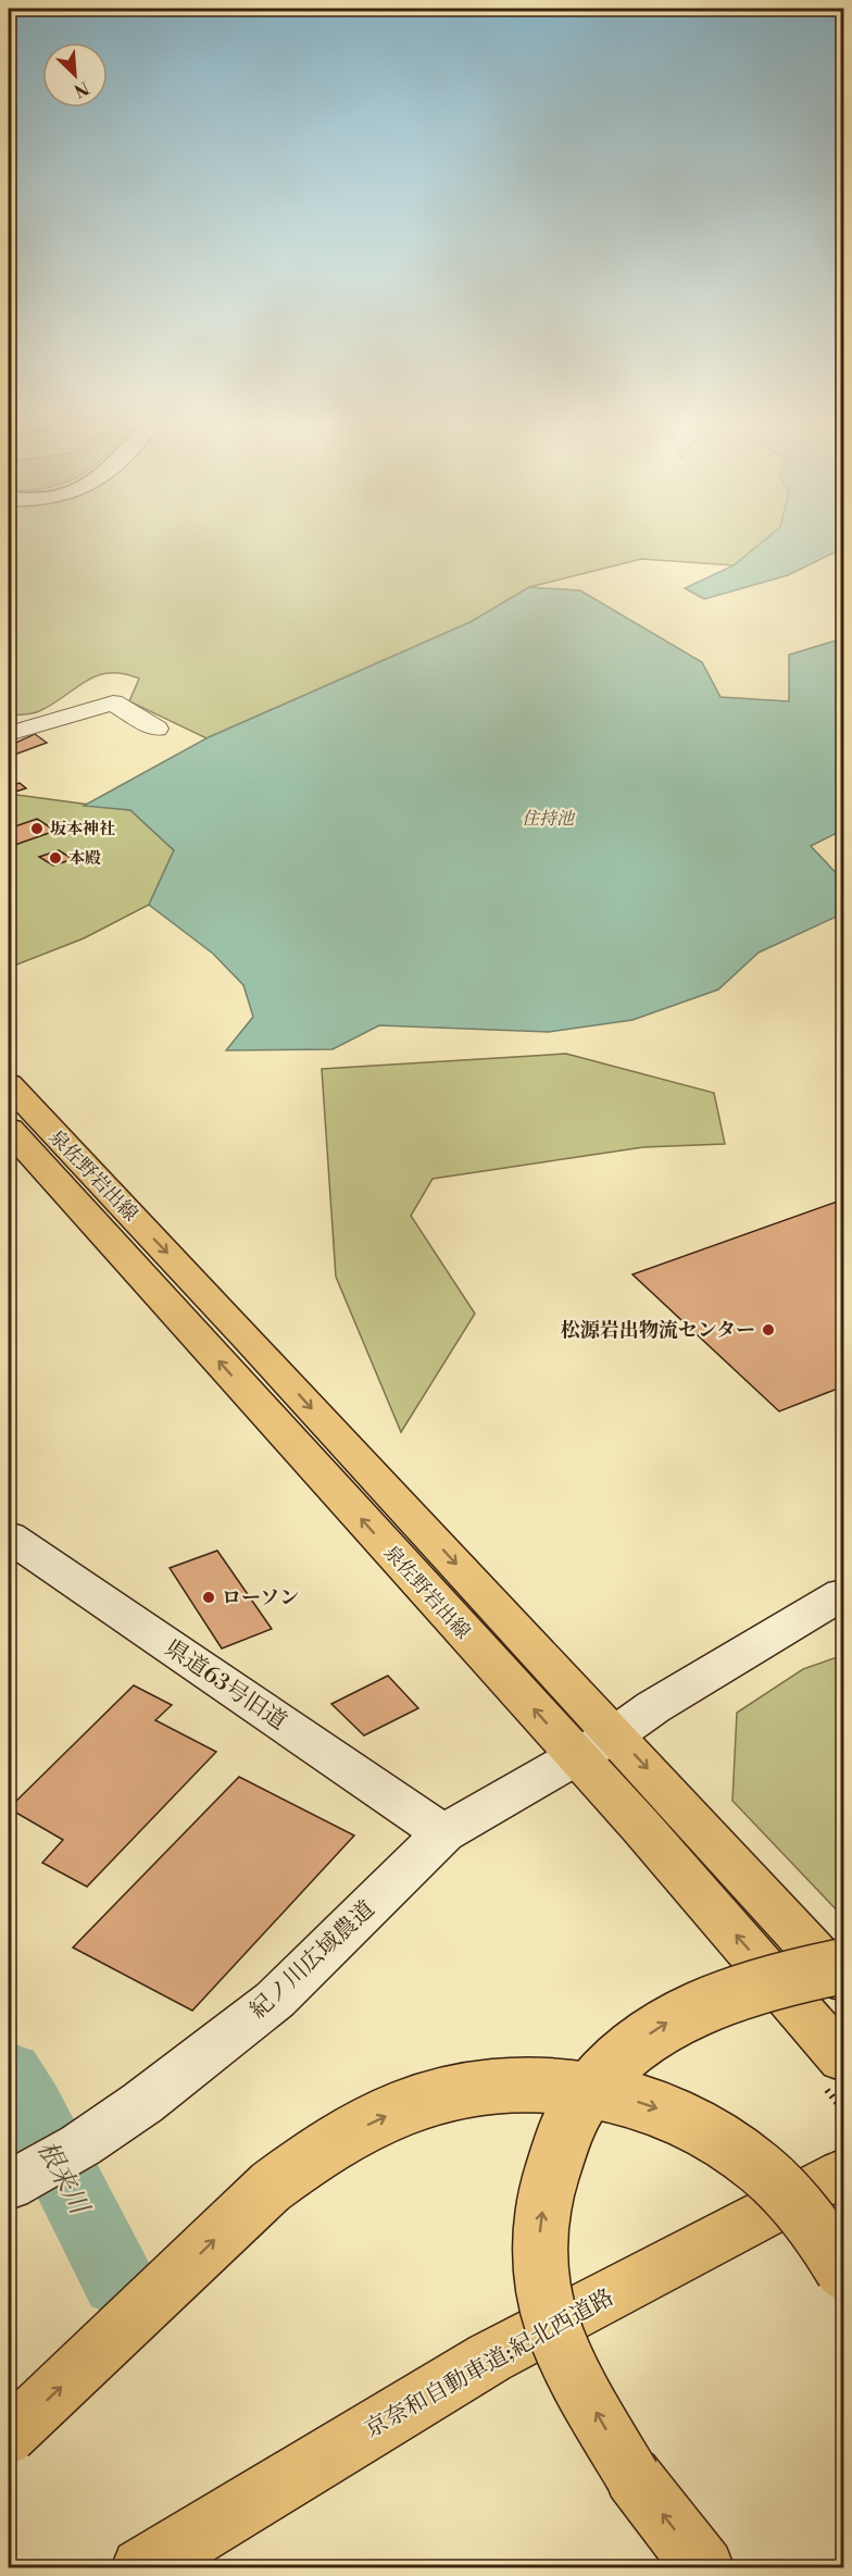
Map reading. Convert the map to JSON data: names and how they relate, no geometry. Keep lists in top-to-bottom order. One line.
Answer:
{"streets":{"main road":["泉佐野岩出線","京奈和自動車道;紀北西道路"],"street":["県道63号旧道","紀ノ川広域農道"]},"crossings":[["泉佐野岩出線","紀ノ川広域農道"],["県道63号旧道","紀ノ川広域農道"]],"water":["住持池","根来川"],"places":["坂本神社","本殿","松源岩出物流センター","ローソン"],"north":"bottom right"}
